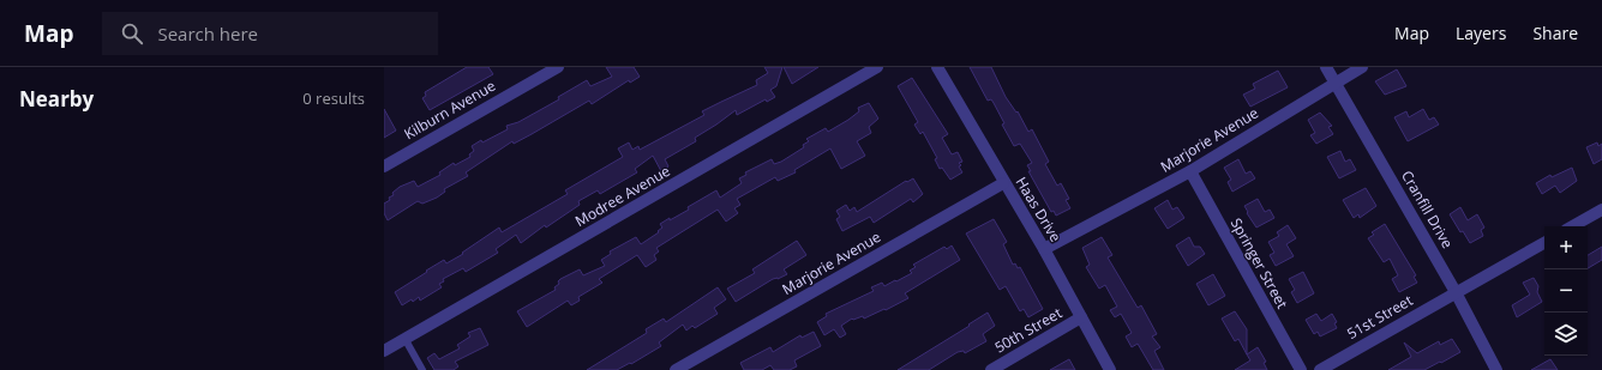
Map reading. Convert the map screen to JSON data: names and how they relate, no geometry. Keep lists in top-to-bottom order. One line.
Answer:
{"streets":{"street":["Kilburn Avenue","Marjorie Avenue","Modree Avenue","Haas Drive","Cranfill Drive","Springer Street","51st Street","50th Street"]},"crossings":[["Marjorie Avenue","Haas Drive"],["Marjorie Avenue","Cranfill Drive"],["Marjorie Avenue","Springer Street"],["Haas Drive","50th Street"],["Cranfill Drive","51st Street"]],"page":{"header":"Map","search":"Search here","nav":["Map","Layers","Share"],"heading":["Nearby","0 results"],"map_buttons":["+","−"]}}
